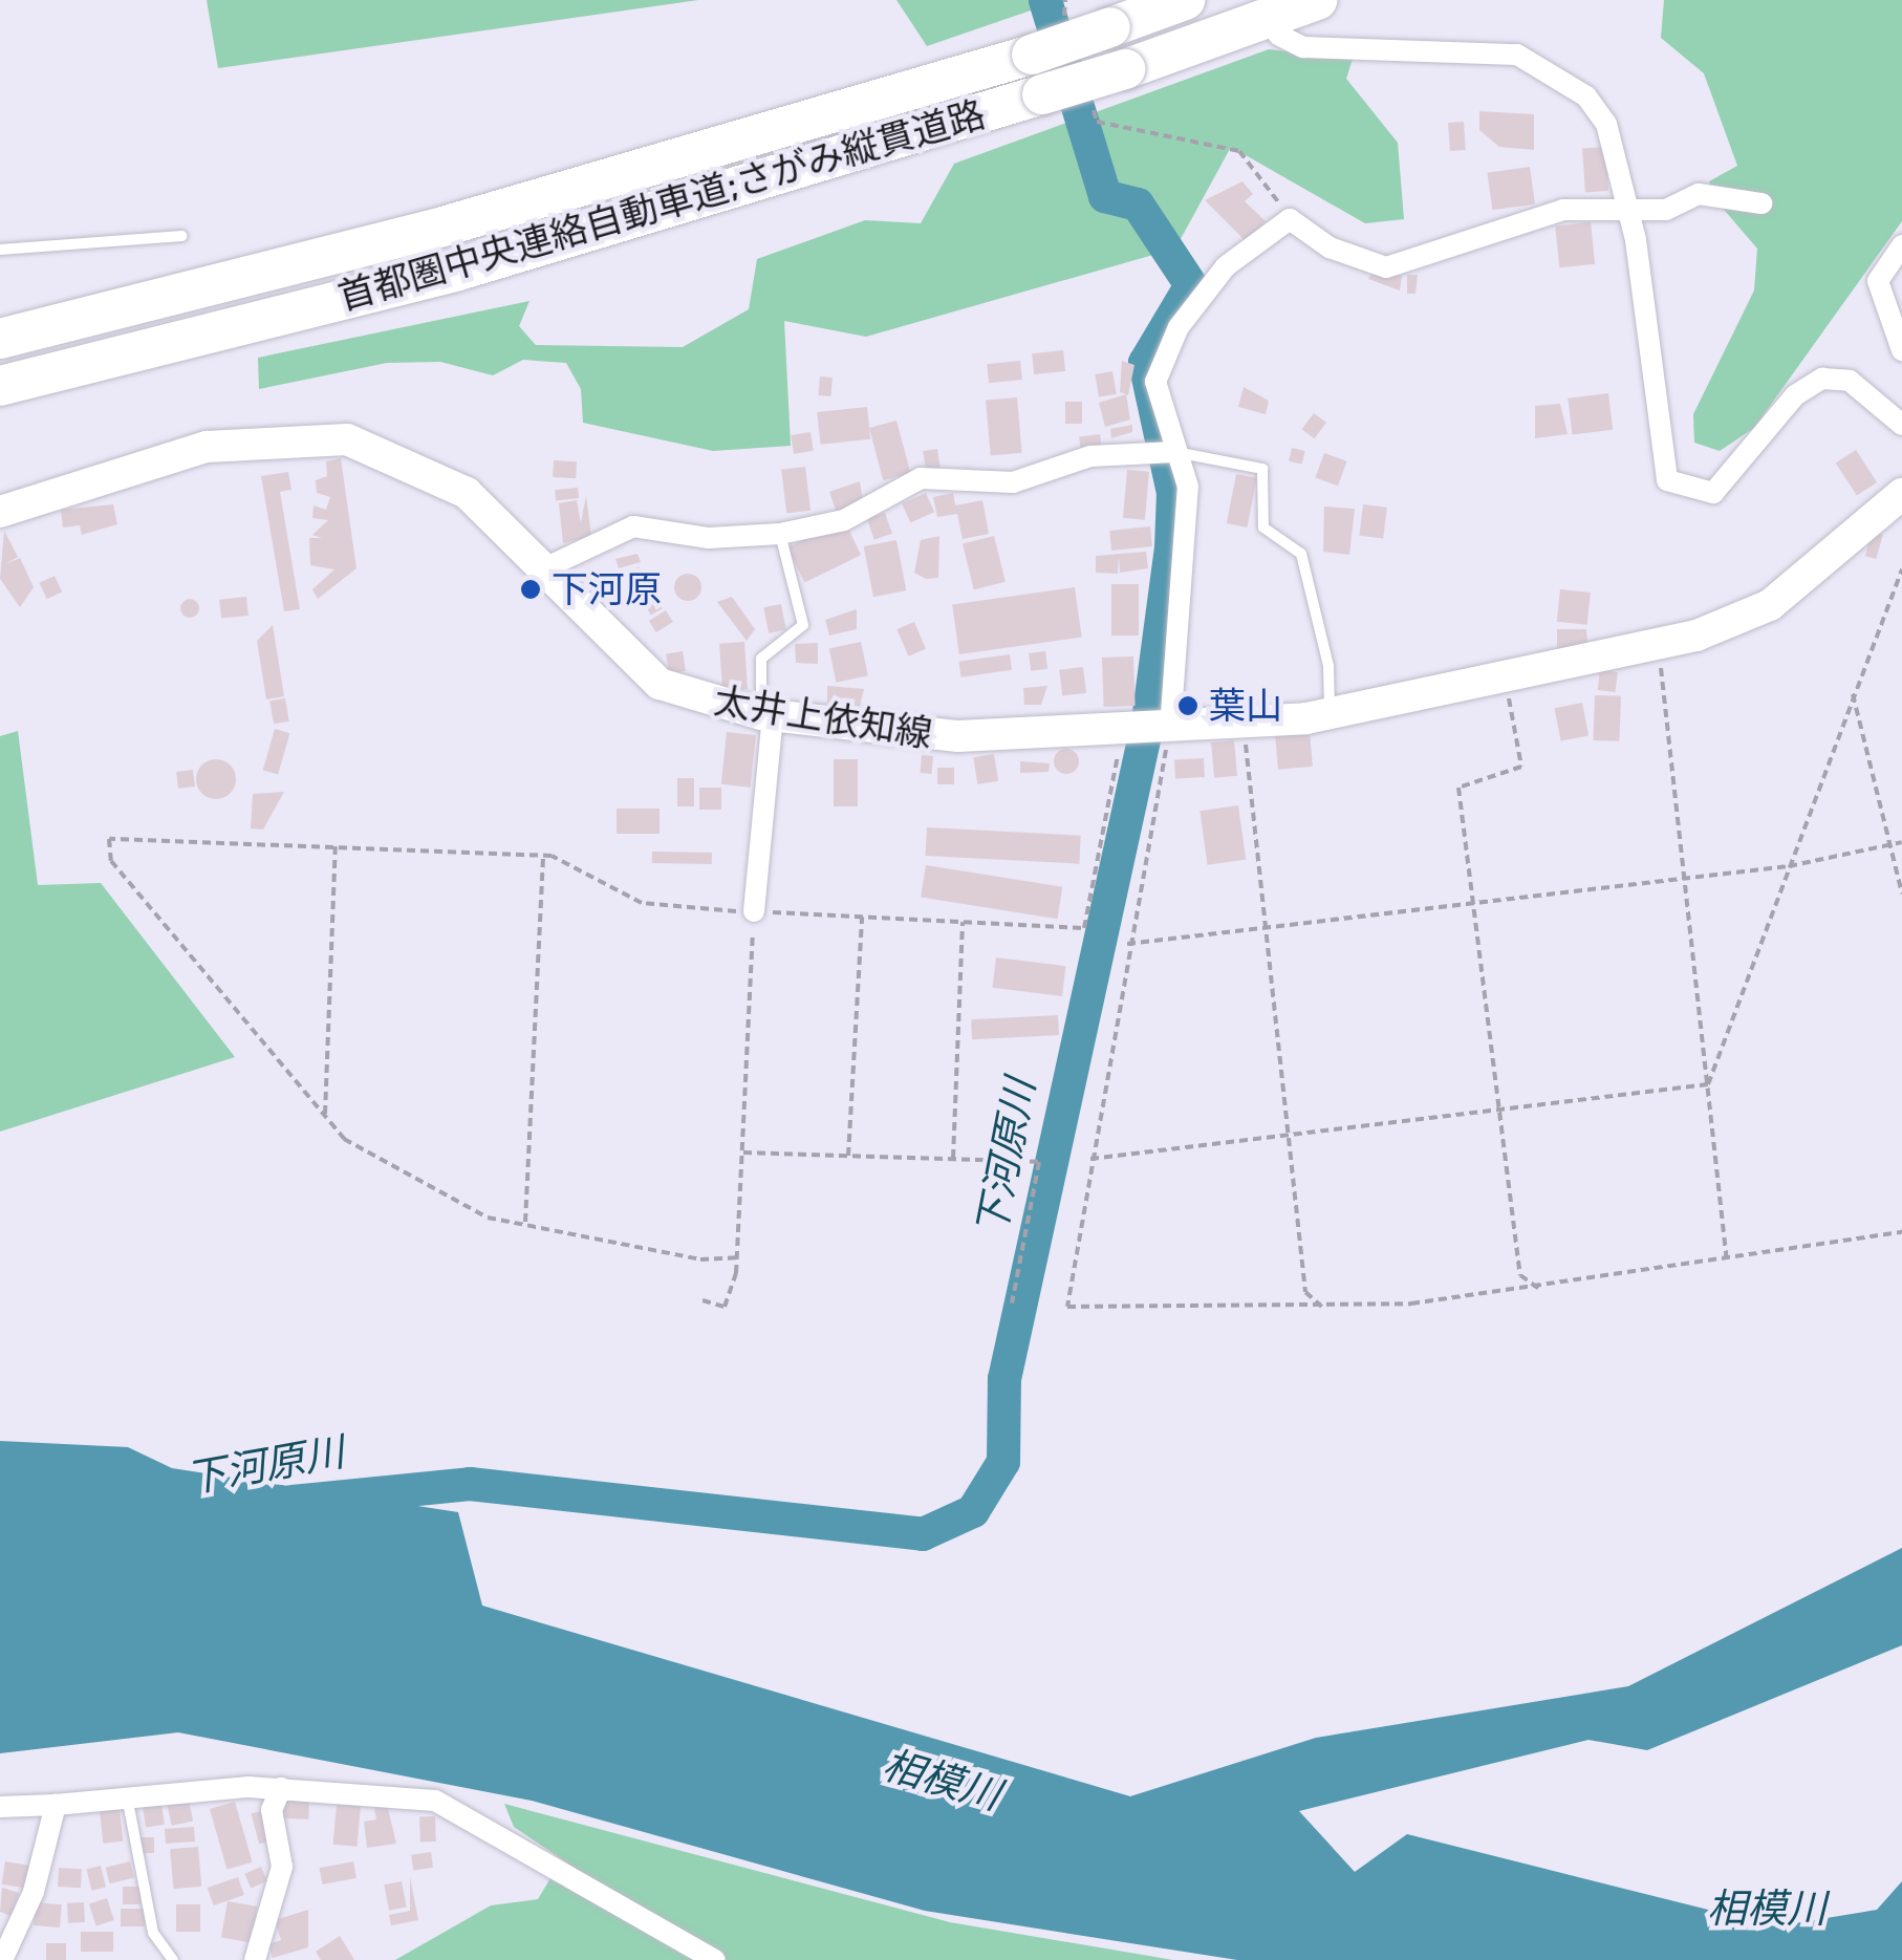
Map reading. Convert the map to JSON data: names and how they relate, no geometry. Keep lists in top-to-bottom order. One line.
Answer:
{"streets":{"highway":["首都圏中央連絡自動車道;さがみ縦貫道路"],"main road":["太井上依知線"]},"water":["下河原川","相模川"],"places":["下河原","葉山"]}
